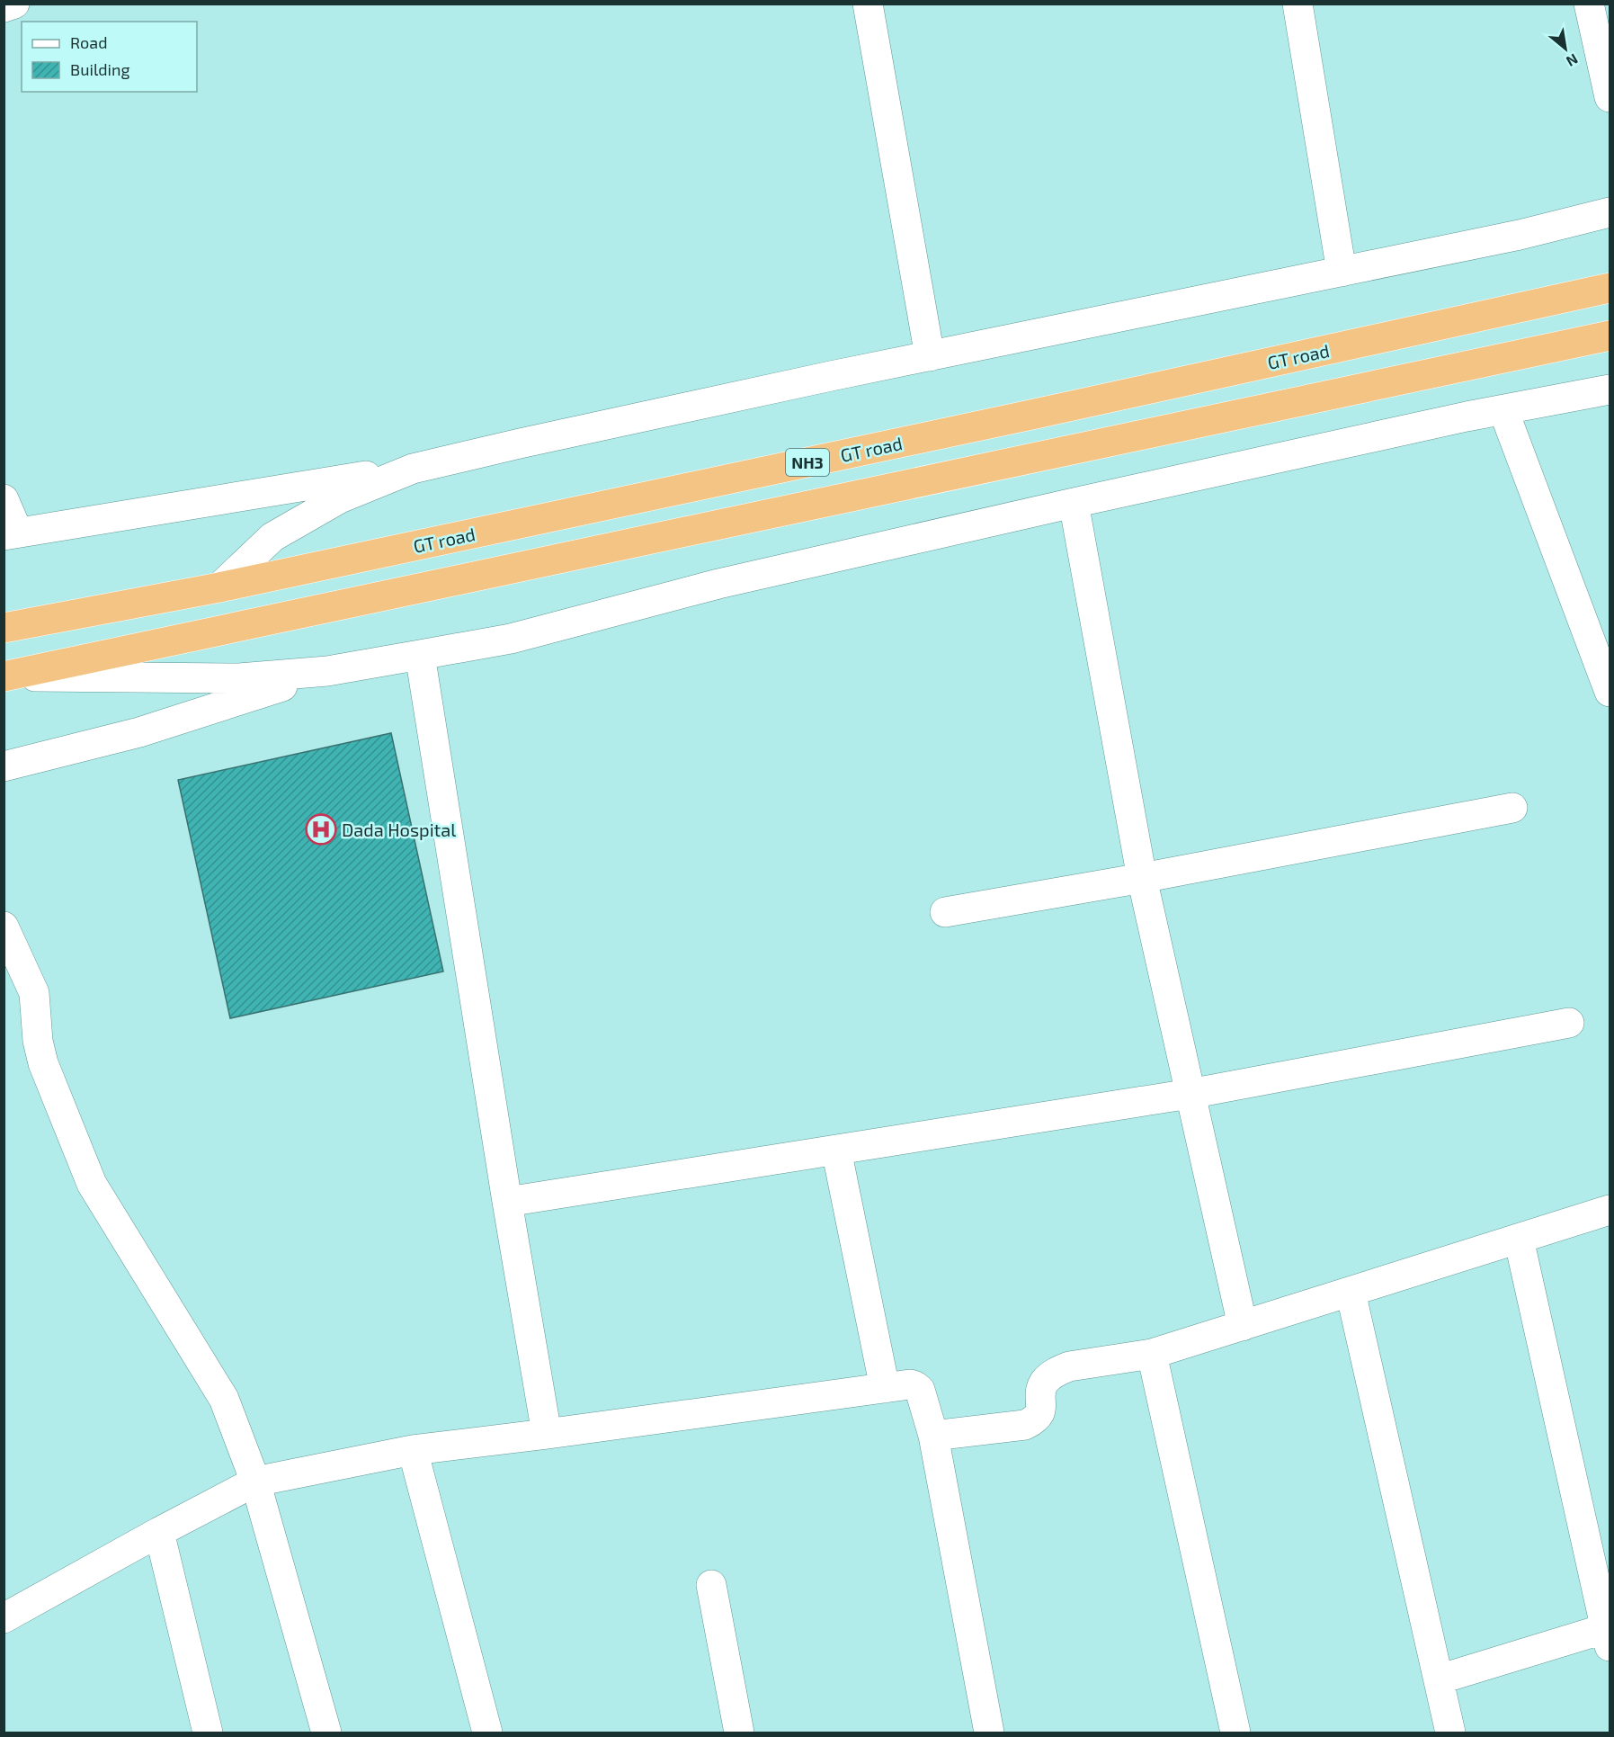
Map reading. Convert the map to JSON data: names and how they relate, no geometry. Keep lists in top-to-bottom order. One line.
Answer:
{"streets":{"highway":["GT road","NH3"]},"places":{"hospital":["Dada Hospital"]},"legend":["Road","Building"],"north":"bottom right"}
